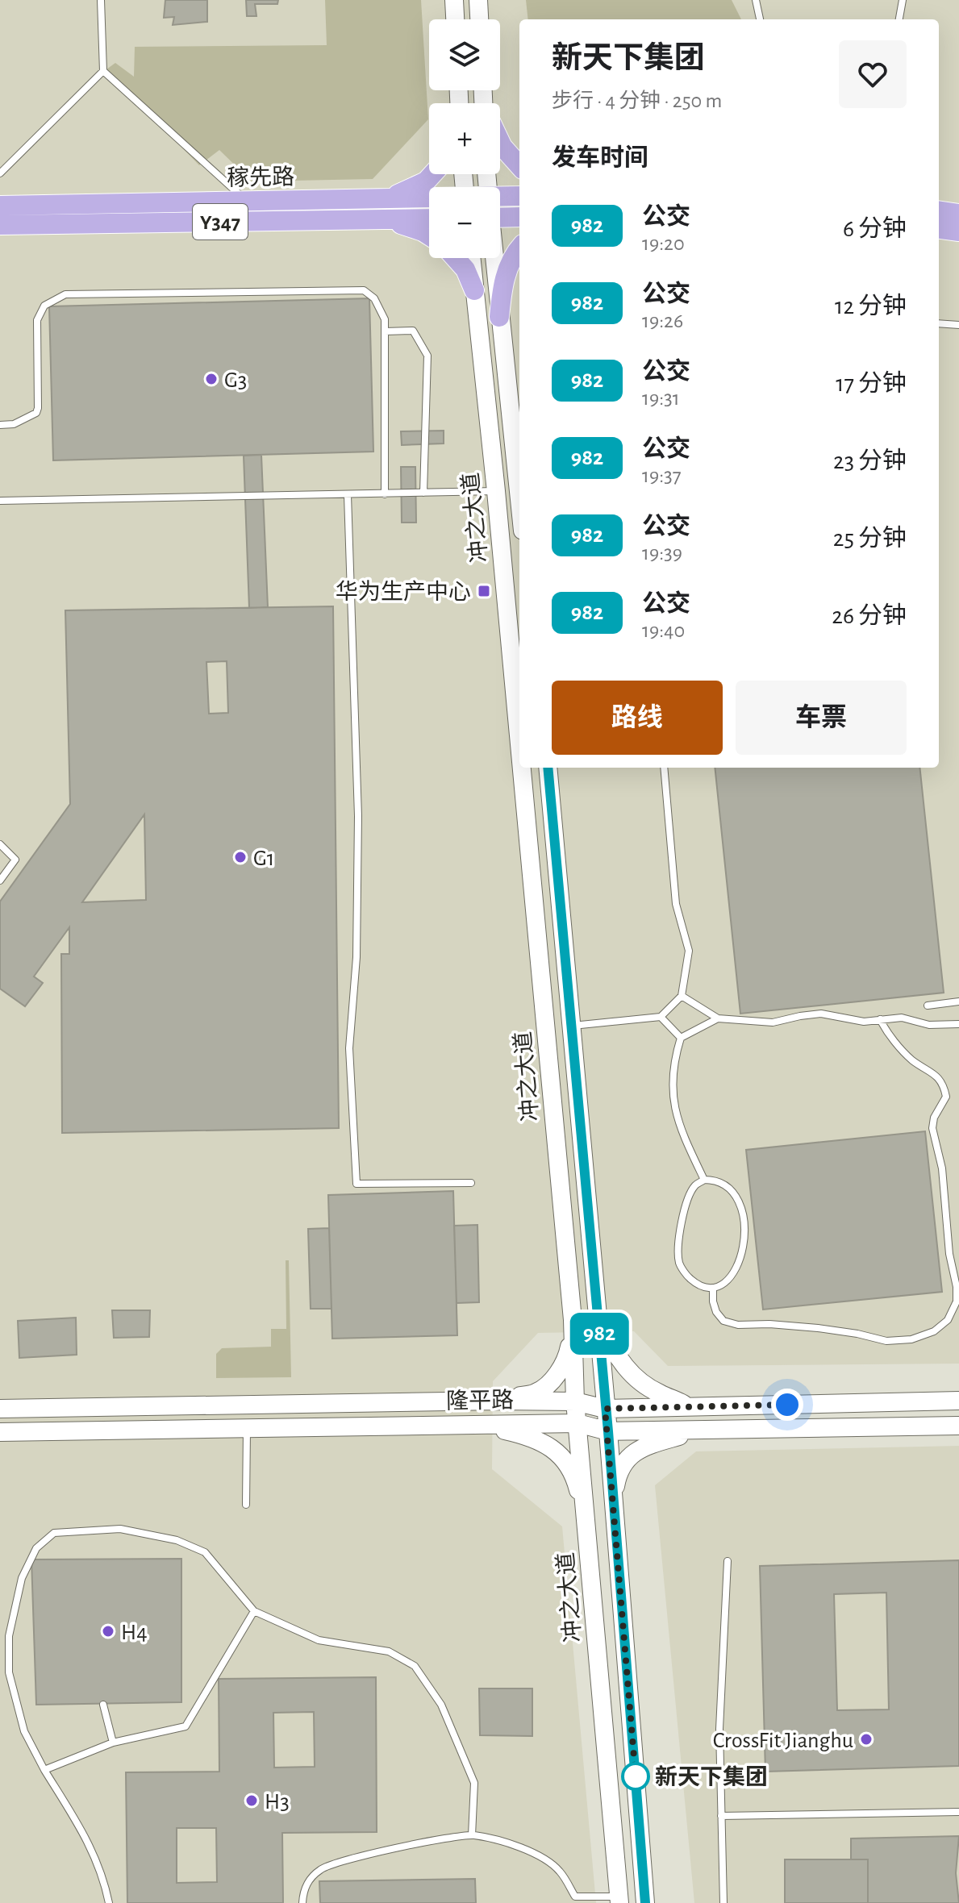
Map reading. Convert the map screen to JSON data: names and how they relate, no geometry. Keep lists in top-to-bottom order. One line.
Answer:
{"streets":{"main road":["稼先路","Y347","冲之大道","隆平路"]},"crossings":[["冲之大道","隆平路"]],"places":{"other":["G3","G1","H4","CrossFit Jianghu","新天下集团","H3"],"transit":["华为生产中心"]},"lines":["bus line 982"],"page":{"on_map":"982","map_buttons":["+","−"],"heading":[["新天下集团","步行 · 4 分钟 · 250 m"],"发车时间"],"list":[{"mark":"982","name":"公交","note":"19:20","value":"6 分钟"},{"mark":"982","name":"公交","note":"19:26","value":"12 分钟"},{"mark":"982","name":"公交","note":"19:31","value":"17 分钟"},{"mark":"982","name":"公交","note":"19:37","value":"23 分钟"},{"mark":"982","name":"公交","note":"19:39","value":"25 分钟"},{"mark":"982","name":"公交","note":"19:40","value":"26 分钟"}],"buttons":["路线","车票"]}}
